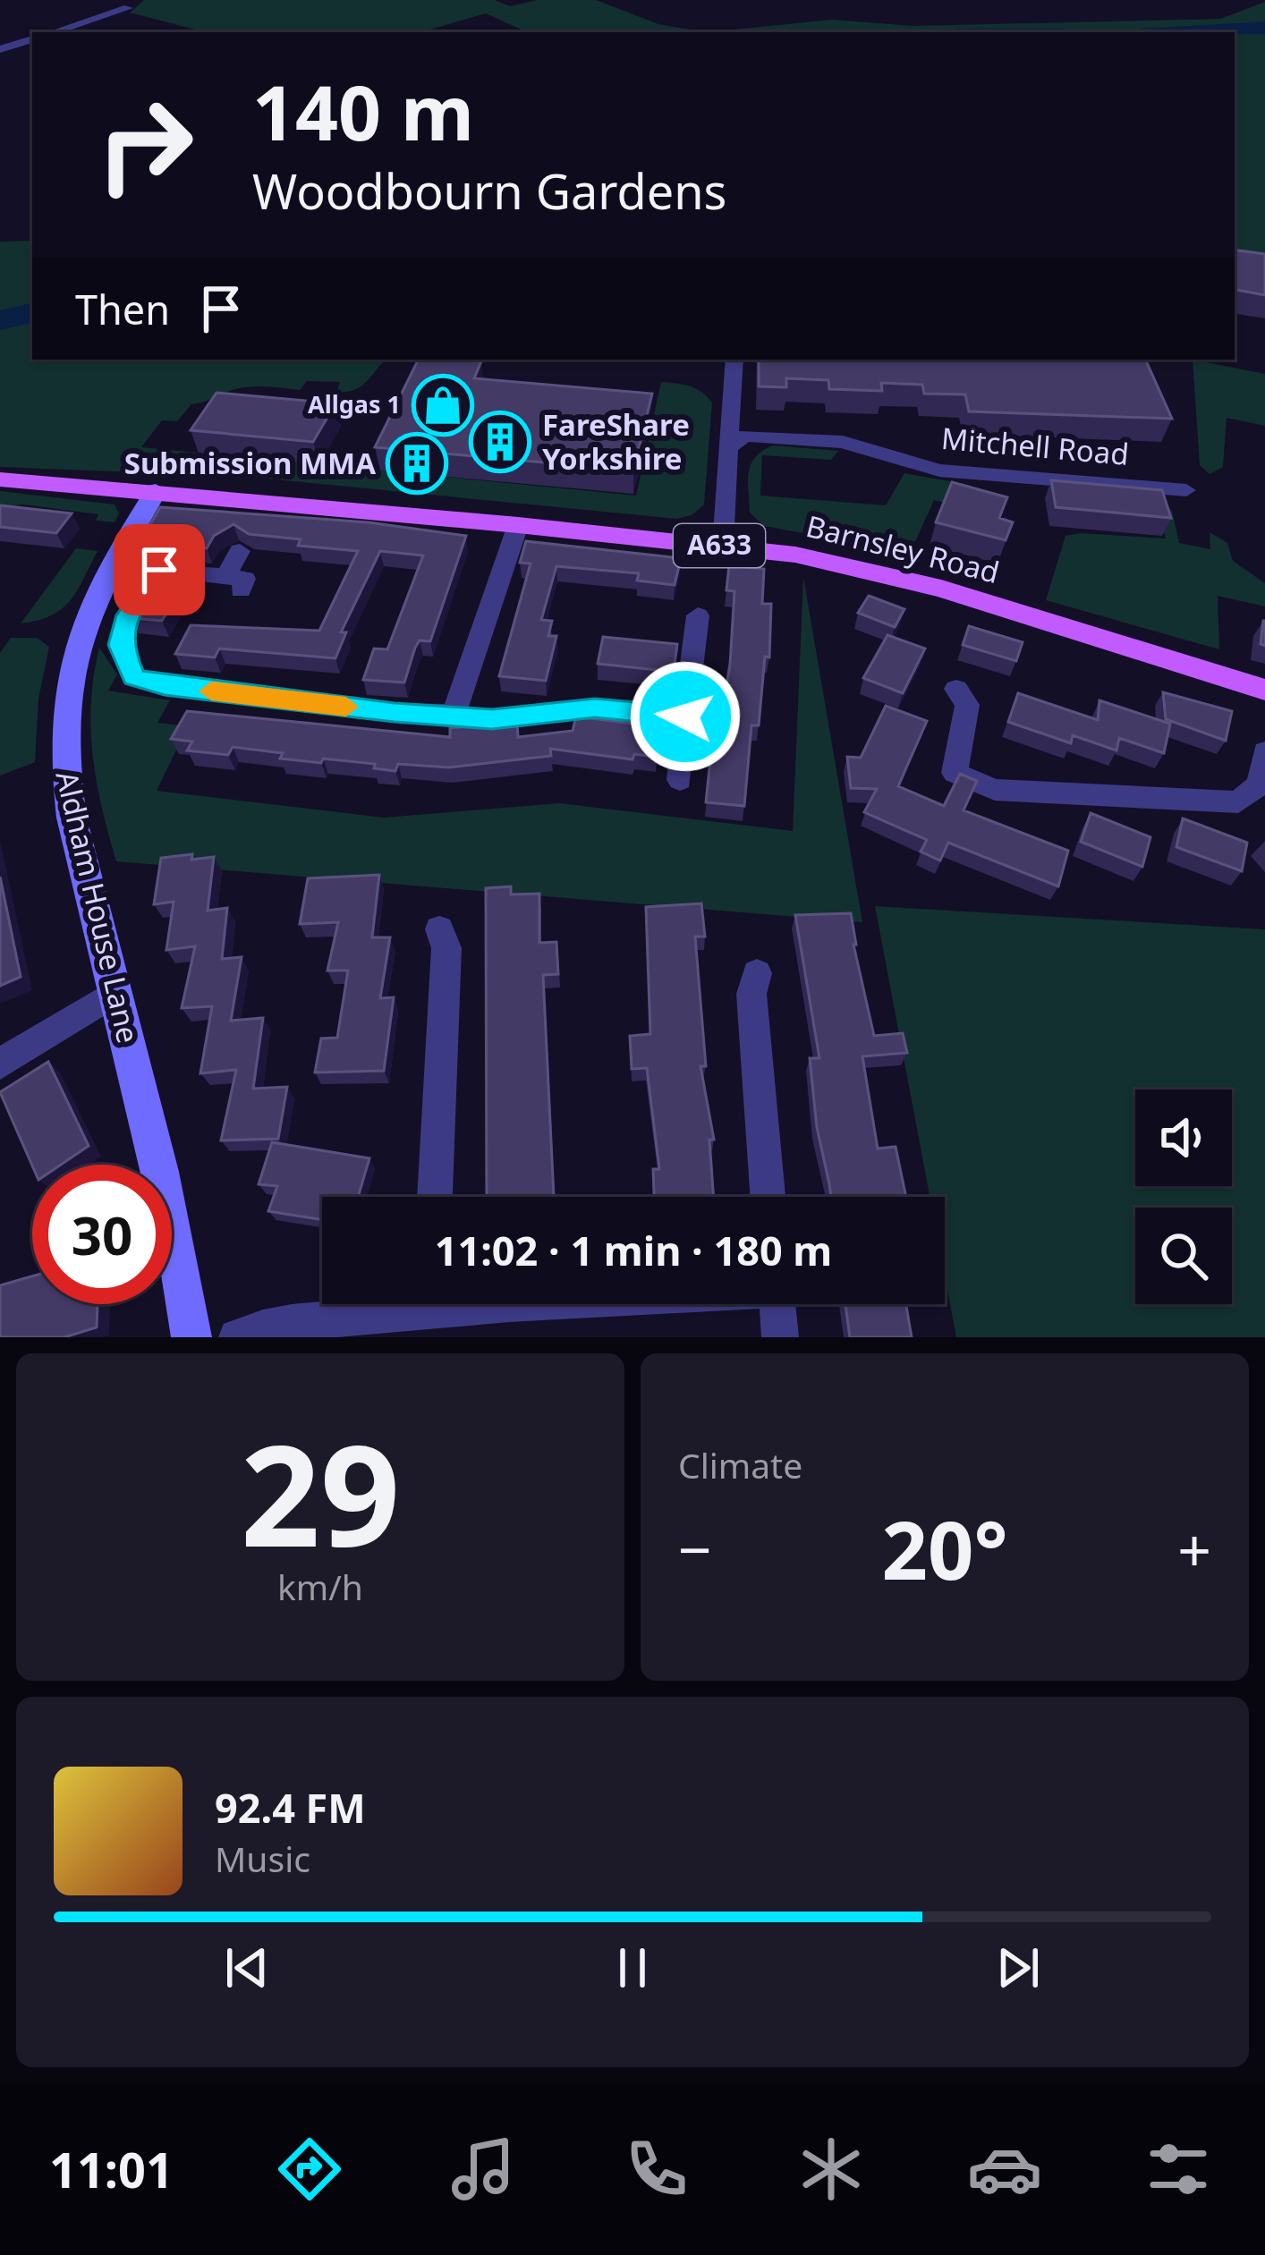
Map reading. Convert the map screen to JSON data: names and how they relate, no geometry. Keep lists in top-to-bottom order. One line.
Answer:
{"streets":{"main road":["A633","Barnsley Road"],"street":["Mitchell Road","Aldham House Lane"]},"crossings":[["Barnsley Road","Aldham House Lane"]],"places":{"shop":["Allgas 1"],"building":["FareShare Yorkshire","Submission MMA"]},"page":{"turn":["140 m","Woodbourn Gardens"],"then":"Then","limit":"30","trip":"11:02 · 1 min · 180 m","tile":[["29","km/h"],"Climate"],"heat":["−","20°","+"],"song":["92.4 FM","Music"],"tabs":"11:01"}}
